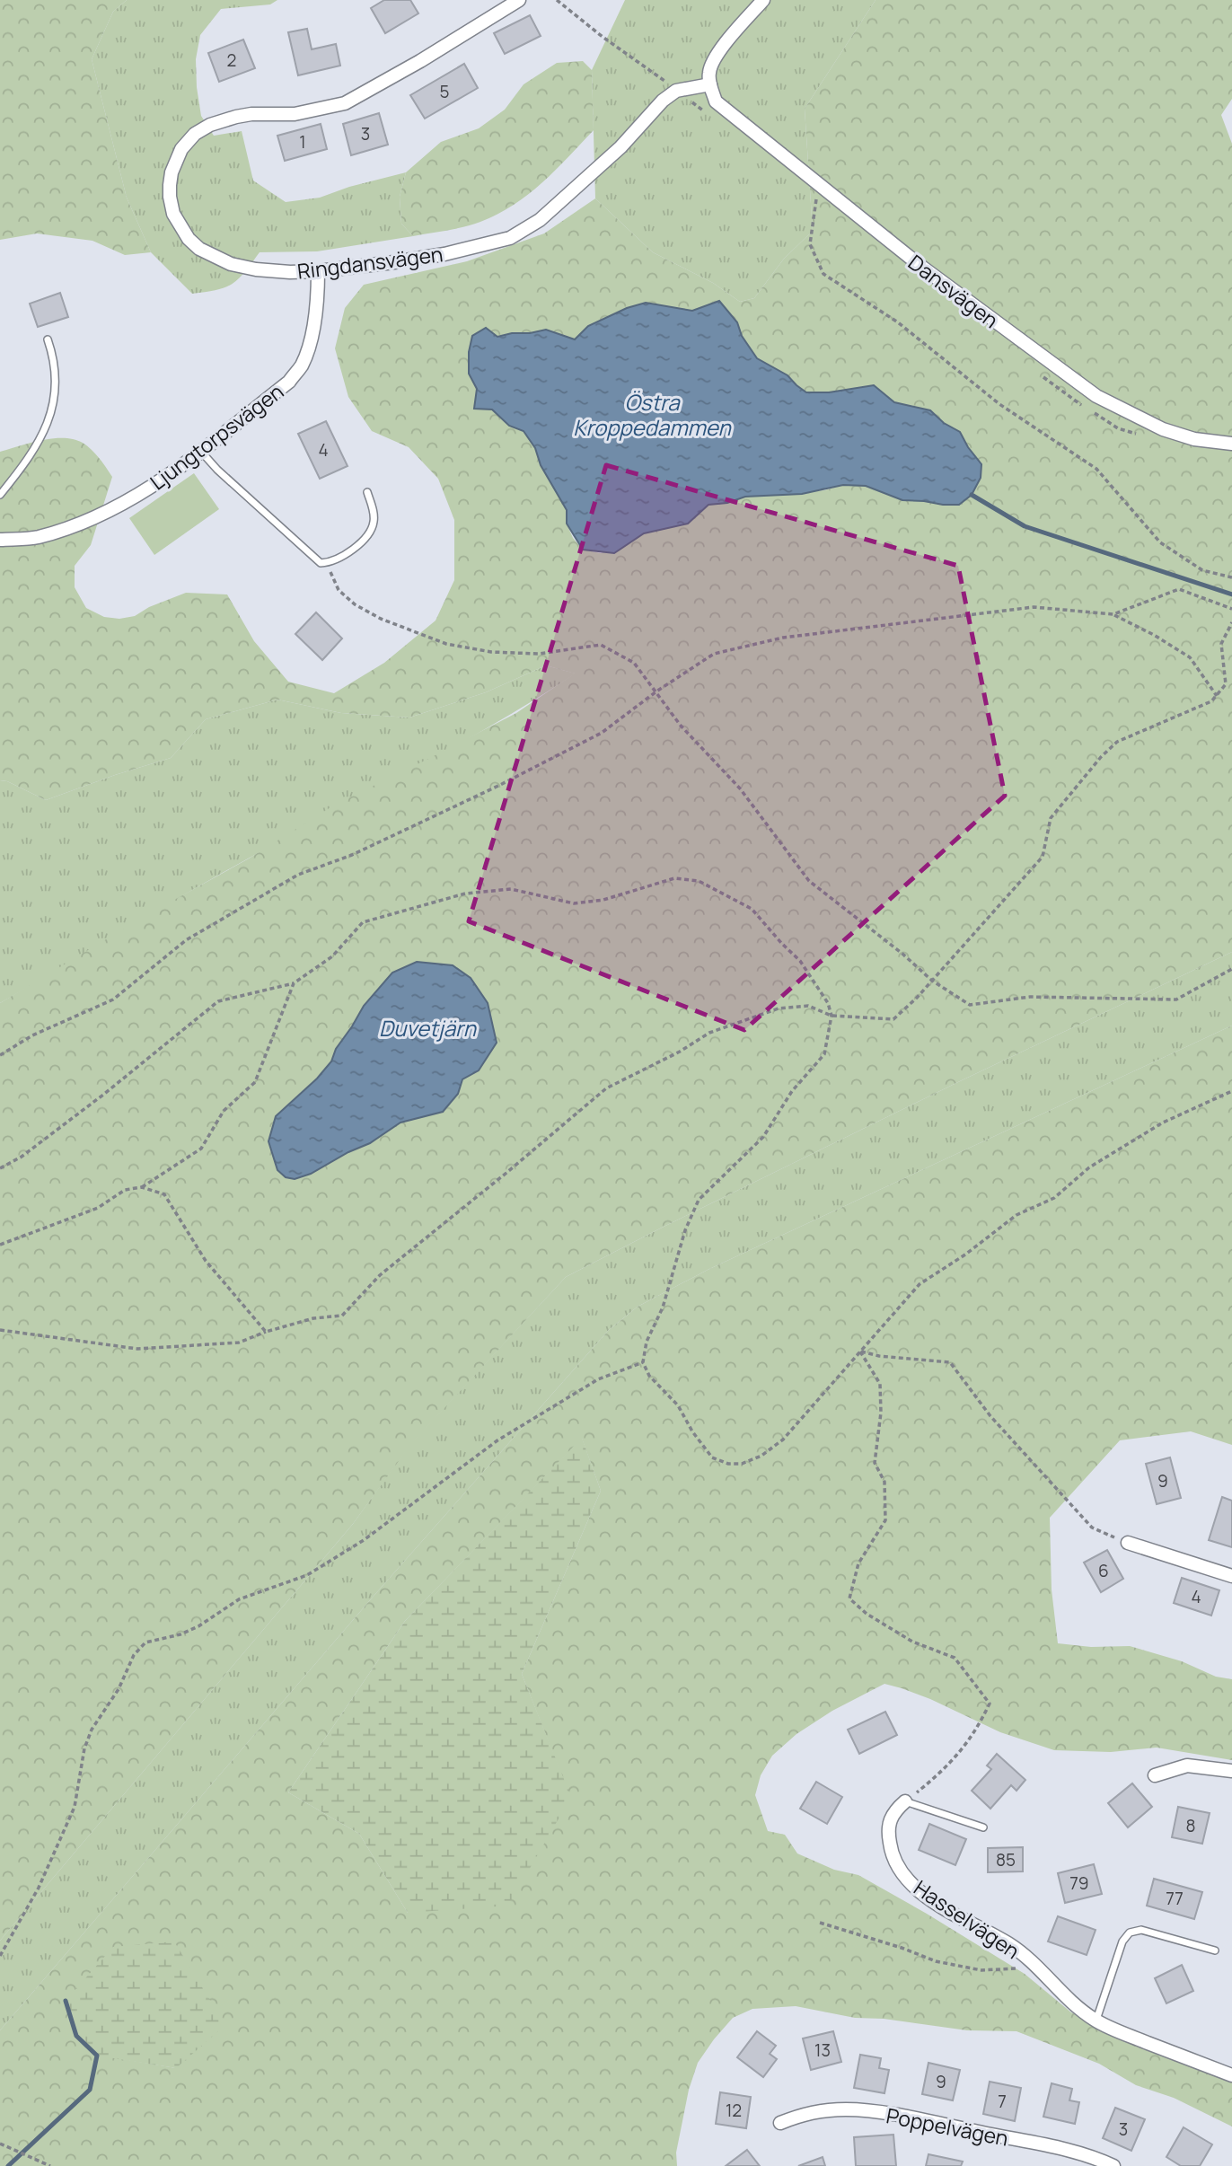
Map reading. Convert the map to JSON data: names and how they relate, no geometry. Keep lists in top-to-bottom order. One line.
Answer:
{"streets":{"street":["Ringdansvägen","Dansvägen","Ljungtorpsvägen","Hasselvägen","Poppelvägen"]},"crossings":[["Ringdansvägen","Ljungtorpsvägen"]],"water":["Östra Kroppedammen","Duvetjärn"],"house_numbers":["2","5","3","1","4","9","6","4","8","85","79","77","13","9","7","12","3"]}
